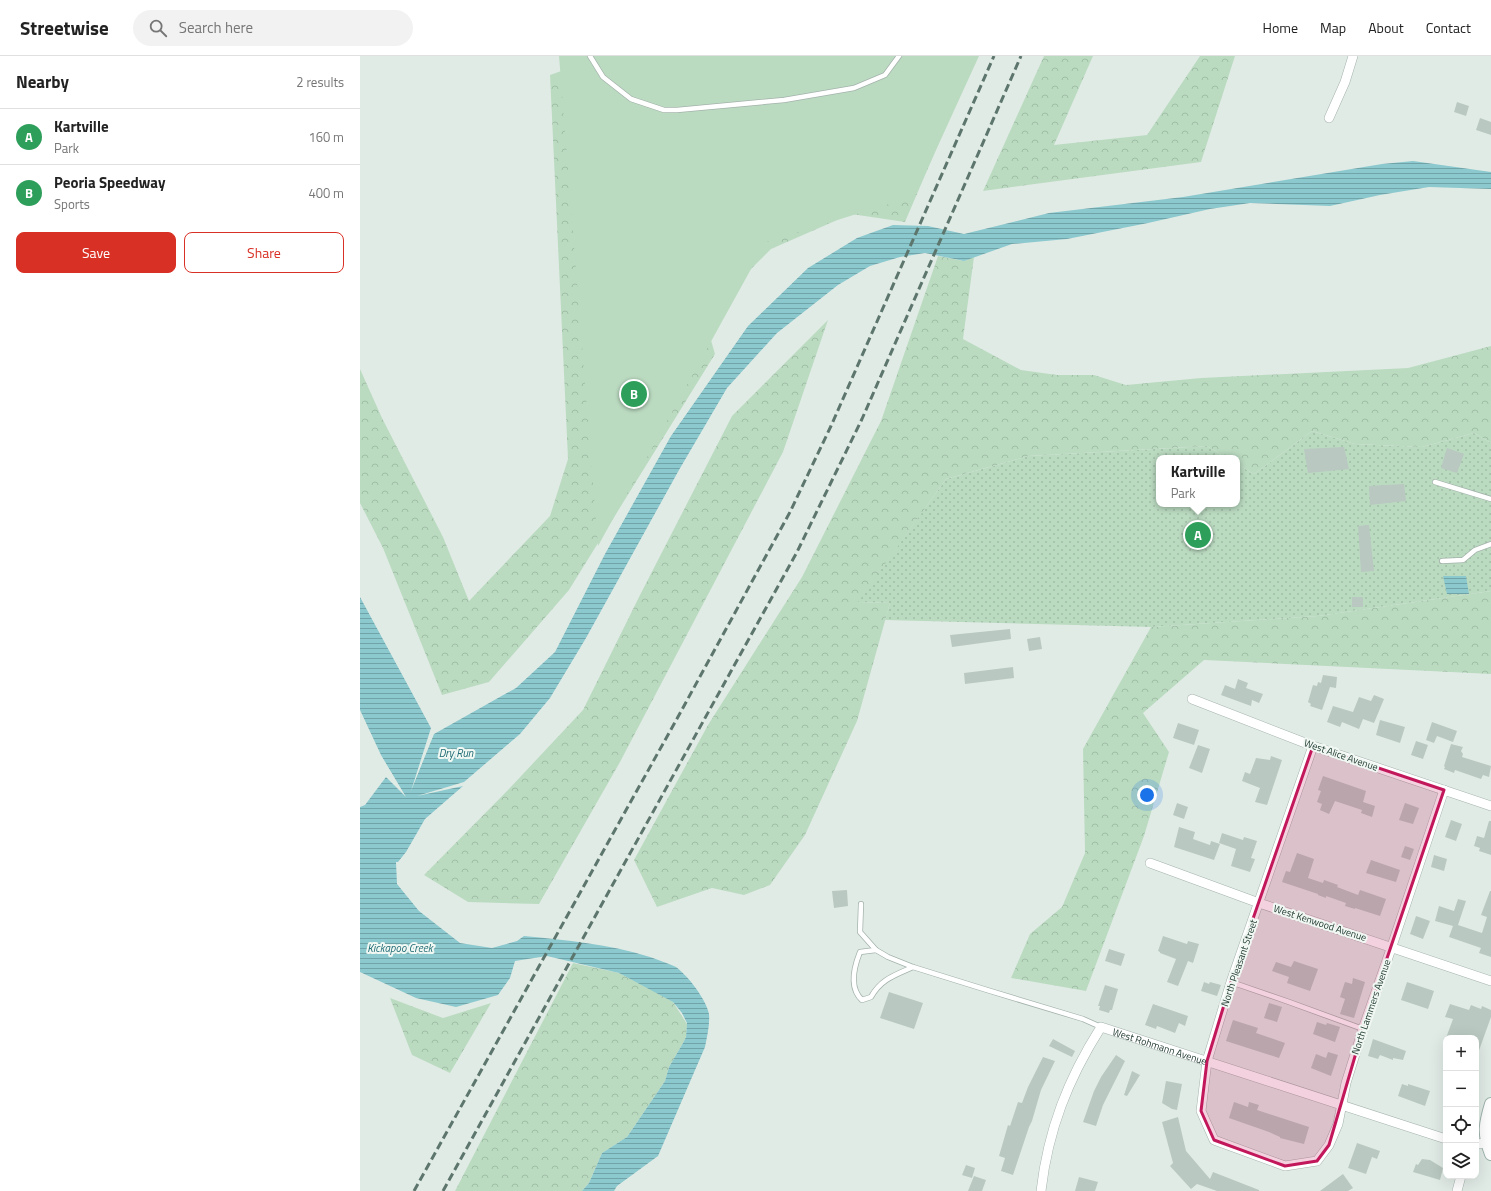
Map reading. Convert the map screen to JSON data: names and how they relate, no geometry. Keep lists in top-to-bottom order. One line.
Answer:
{"streets":{"street":["West Alice Avenue","West Kenwood Avenue","North Pleasant Street","North Lammers Avenue","West Rohmann Avenue"]},"crossings":[["West Alice Avenue","North Pleasant Street"],["West Alice Avenue","North Lammers Avenue"],["West Kenwood Avenue","North Pleasant Street"],["West Kenwood Avenue","North Lammers Avenue"],["North Pleasant Street","North Lammers Avenue"],["North Pleasant Street","West Rohmann Avenue"],["North Lammers Avenue","West Rohmann Avenue"]],"water":["Dry Run","Kickapoo Creek"],"page":{"header":"Streetwise","search":"Search here","nav":["Home","Map","About","Contact"],"heading":["Nearby","2 results"],"list":[{"mark":"A","name":"Kartville","note":"Park","value":"160 m"},{"mark":"B","name":"Peoria Speedway","note":"Sports","value":"400 m"}],"buttons":["Save","Share"],"pins":["B","A"],"popup":["Kartville","Park"],"map_buttons":["+","−"]}}
